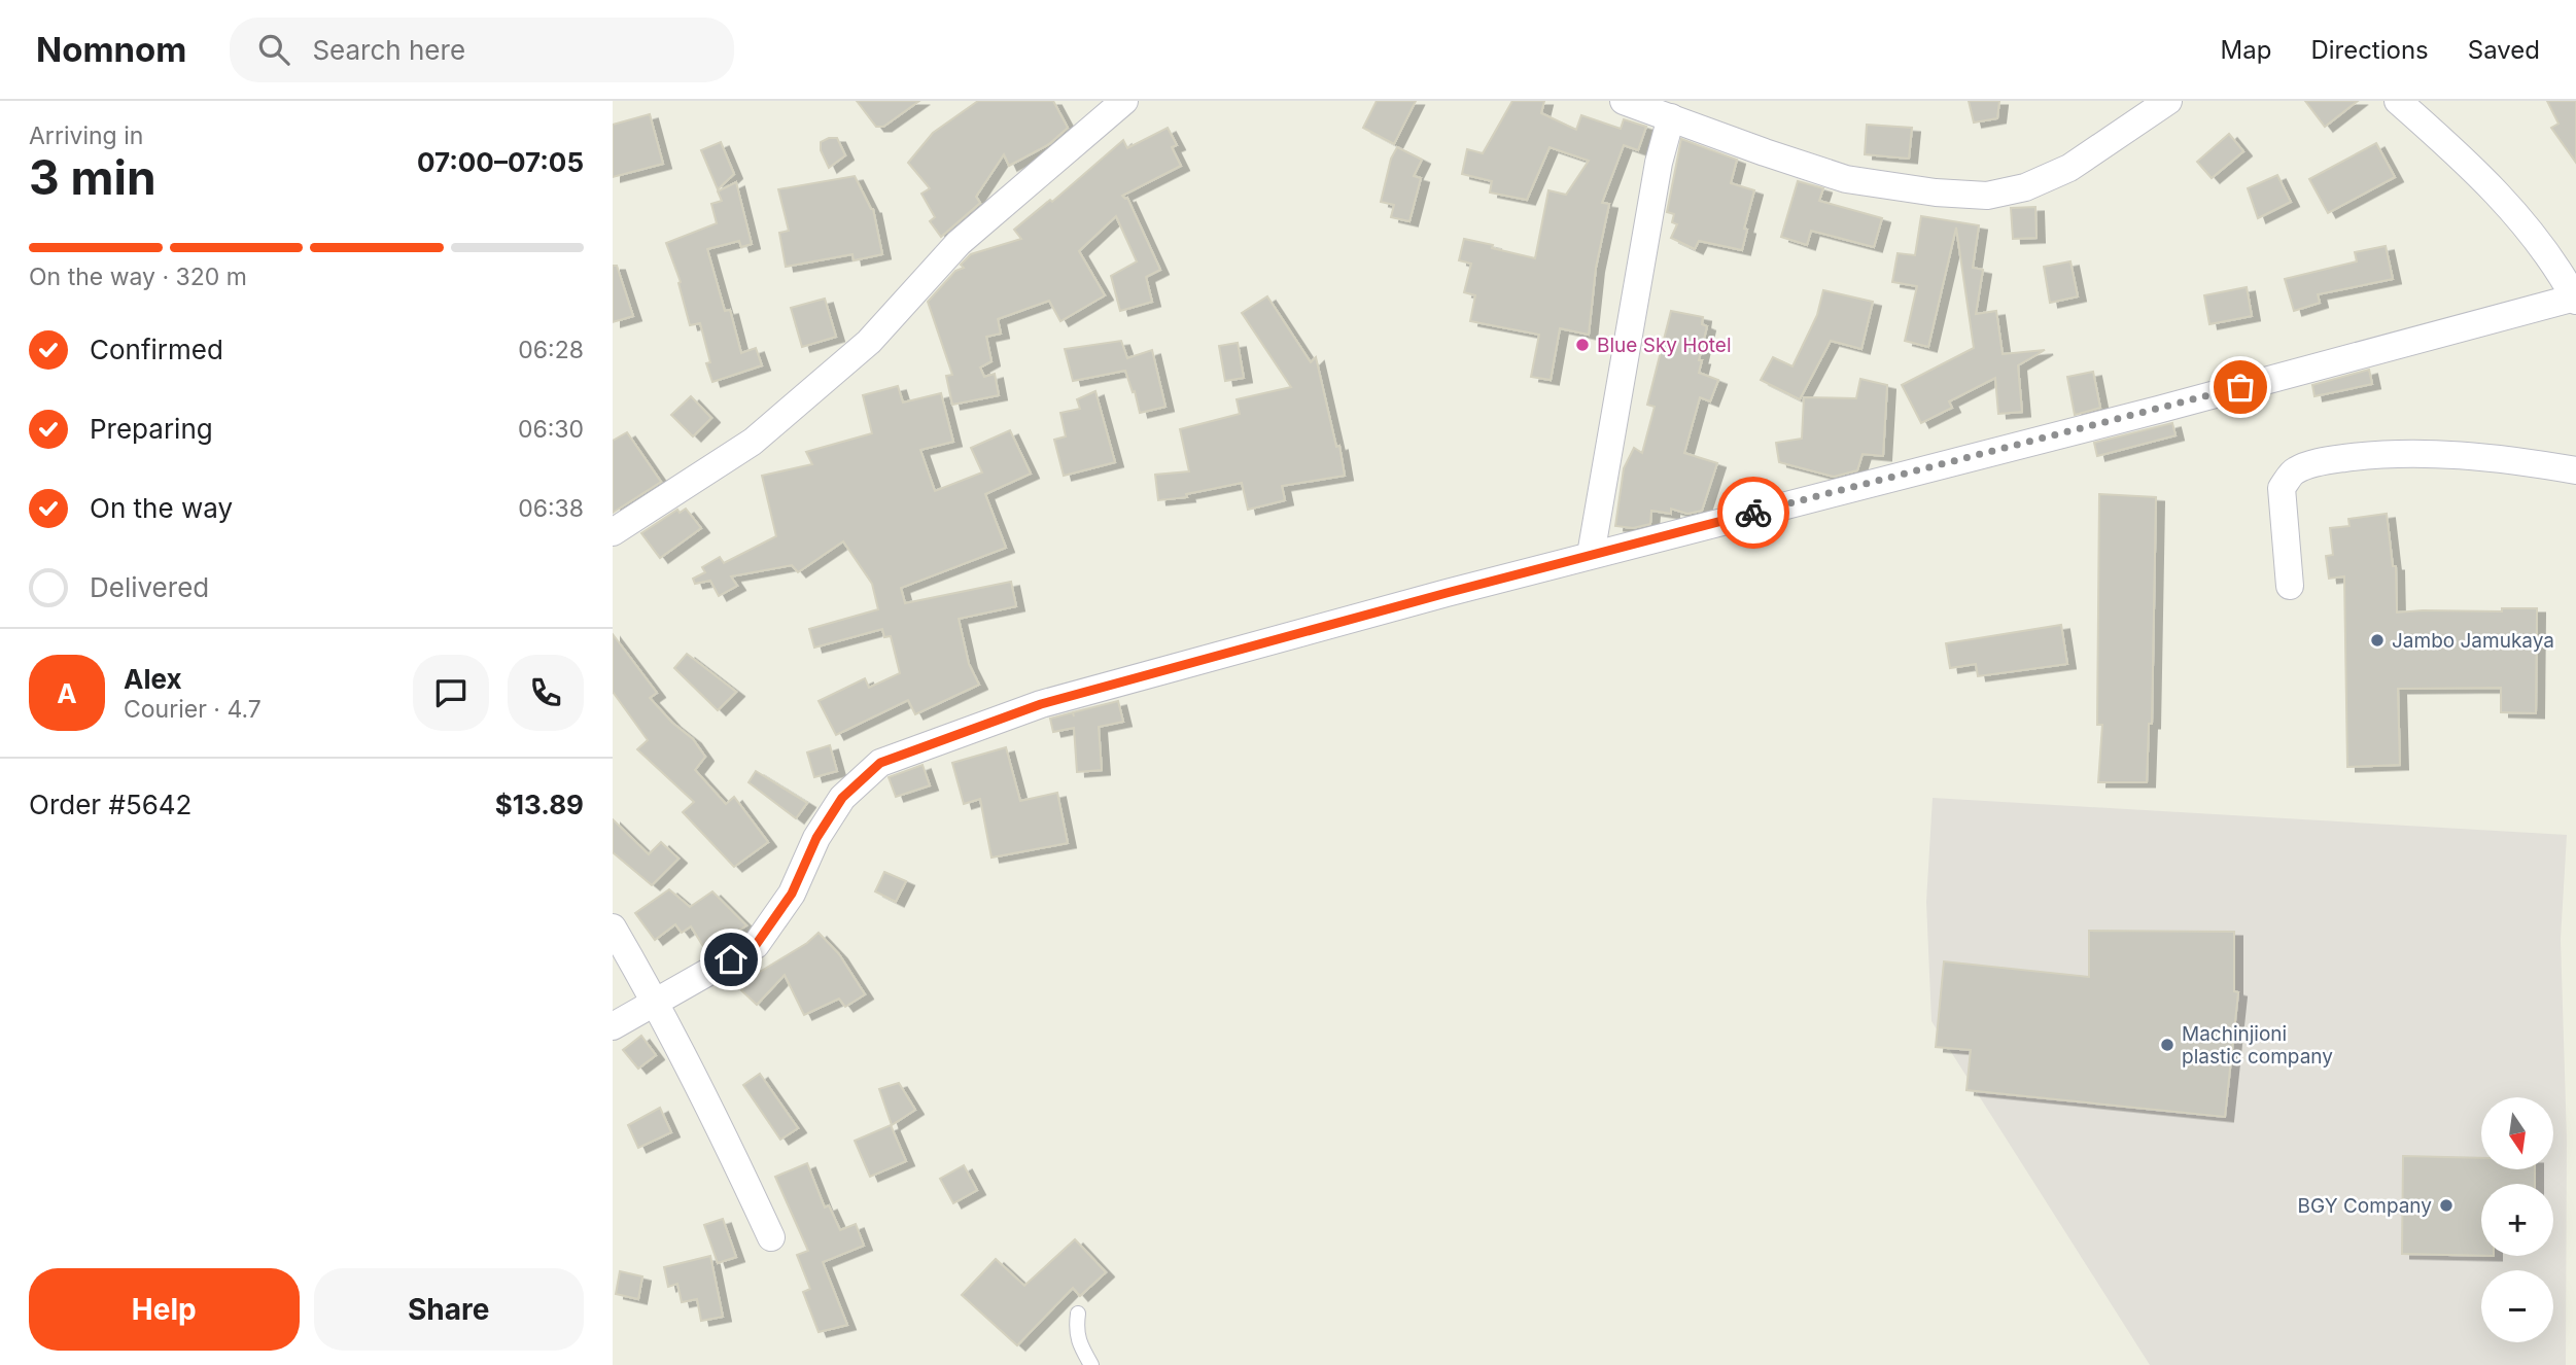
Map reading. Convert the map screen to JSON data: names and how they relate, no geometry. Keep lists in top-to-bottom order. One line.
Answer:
{"places":["Blue Sky Hotel","Jambo Jamukaya","Machinjioni plastic company","BGY Company"],"north":"bottom","page":{"header":"Nomnom","search":"Search here","nav":["Map","Directions","Saved"],"heading":["3 min","Arriving in","07:00–07:05"],"panel":["Alex","Courier · 4.7","Order #5642","$13.89"],"bar":"On the way · 320 m","list":[["Confirmed","06:28"],["Preparing","06:30"],["On the way","06:38"],"Delivered"],"round":"A","map_buttons":["+","−"],"buttons":["Help","Share"]}}
